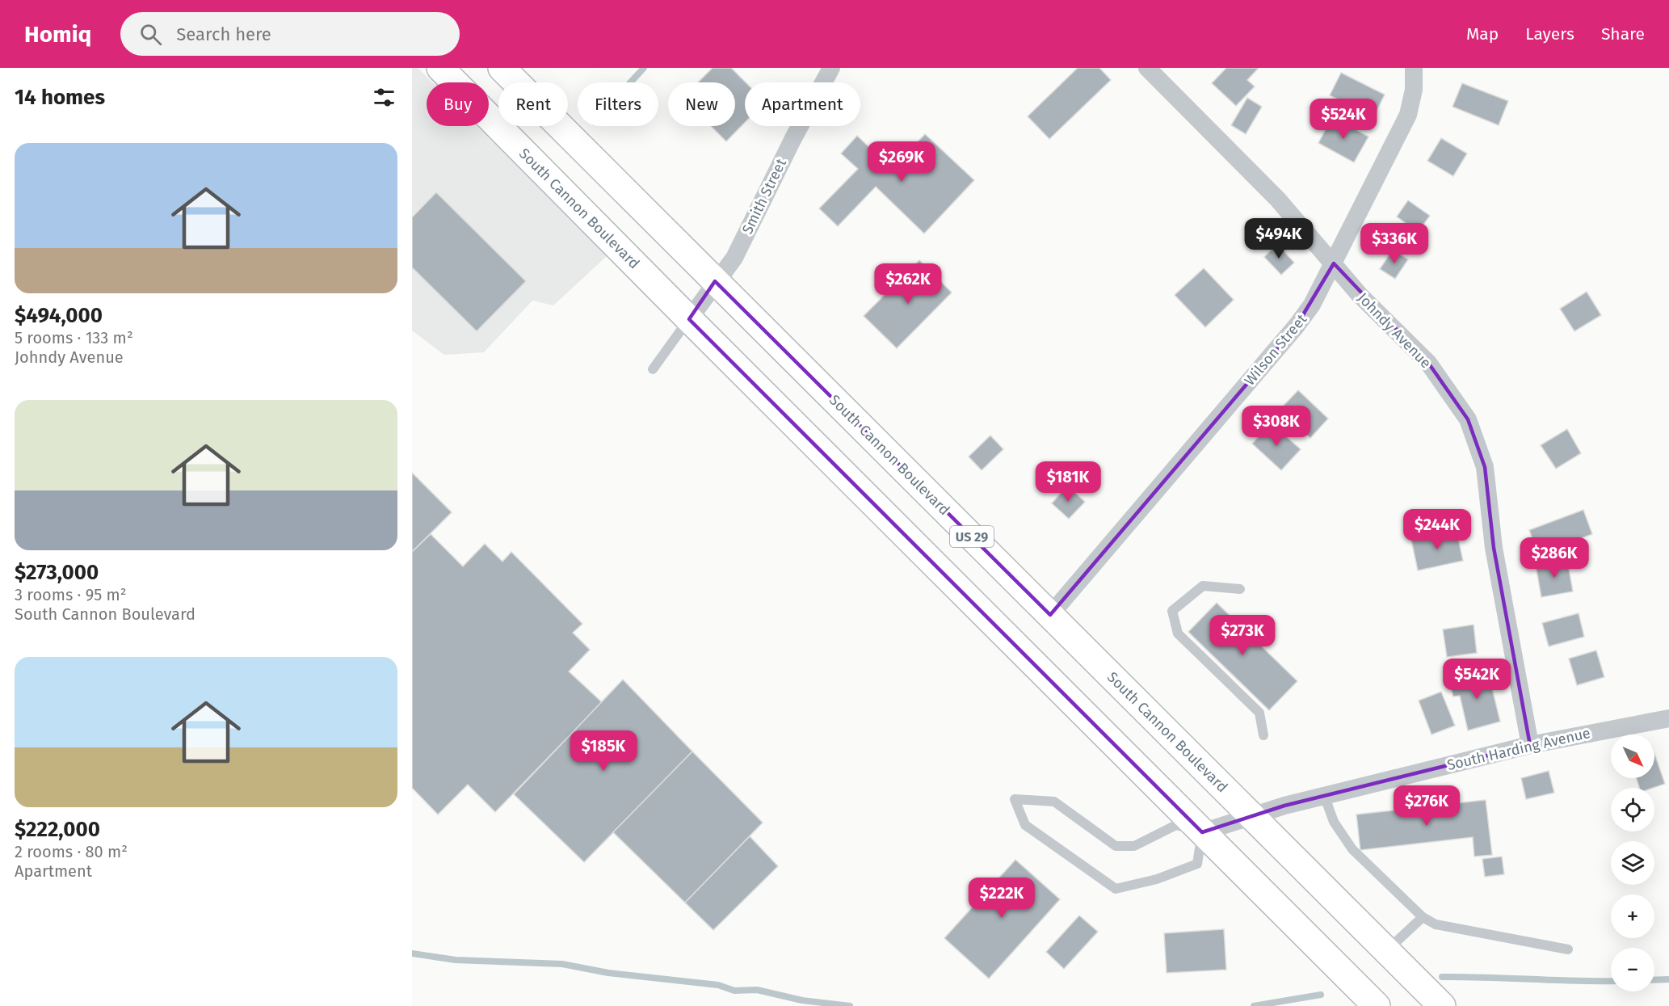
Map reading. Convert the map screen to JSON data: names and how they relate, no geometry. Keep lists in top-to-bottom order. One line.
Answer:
{"streets":{"main road":["South Cannon Boulevard","US 29"],"street":["Smith Street","Johndy Avenue","Wilson Street","South Harding Avenue"]},"crossings":[["Smith Street","South Cannon Boulevard"],["South Cannon Boulevard","Wilson Street"],["South Cannon Boulevard","South Harding Avenue"],["Johndy Avenue","Wilson Street"],["Johndy Avenue","South Harding Avenue"]],"north":"bottom right","page":{"header":"Homiq","search":"Search here","nav":["Map","Layers","Share"],"heading":"14 homes","chip":["Buy","Rent","Filters","New","Apartment"],"price":["$524K","$269K","$494K","$336K","$262K","$308K","$181K","$244K","$286K","$273K","$542K","$185K","$276K","$222K"],"list":[{"name":"$494,000","note":"5 rooms · 133 m² · Johndy Avenue"},{"name":"$273,000","note":"3 rooms · 95 m² · South Cannon Boulevard"},{"name":"$222,000","note":"2 rooms · 80 m² · Apartment"}],"map_buttons":["+","−"]}}
